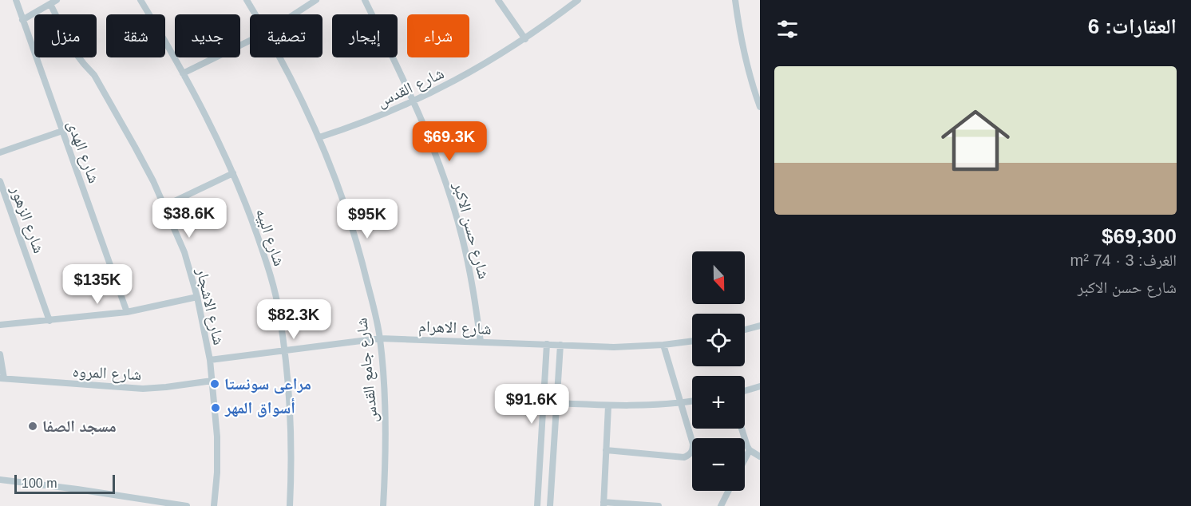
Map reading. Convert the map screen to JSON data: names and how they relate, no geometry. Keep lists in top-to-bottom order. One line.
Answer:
{"streets":{"street":["شارع القدس","شارع الهدى","شارع الزهور","شارع حسن الاكبر","شارع البيه","شارع الاشجار","شارع الاهرام","شارع جامع القدس","شارع المروه"]},"crossings":[["شارع القدس","شارع حسن الاكبر"],["شارع القدس","شارع جامع القدس"],["شارع حسن الاكبر","شارع الاهرام"],["شارع البيه","شارع الاهرام"],["شارع الاشجار","شارع الاهرام"],["شارع الاشجار","شارع المروه"],["شارع الاهرام","شارع جامع القدس"]],"places":["مراعى سونستا","أسواق المهر","مسجد الصفا"],"scale_bar":"100 m","north":"bottom","page":{"heading":"العقارات: 6","chip":["شراء","إيجار","تصفية","جديد","شقة","منزل"],"list":[{"name":"$69,300","note":"الغرف: 3 · 74 m² · شارع حسن الاكبر"}],"price":["$69.3K","$38.6K","$95K","$135K","$82.3K","$91.6K"],"map_buttons":["+","−"],"scale":"100 m"}}
